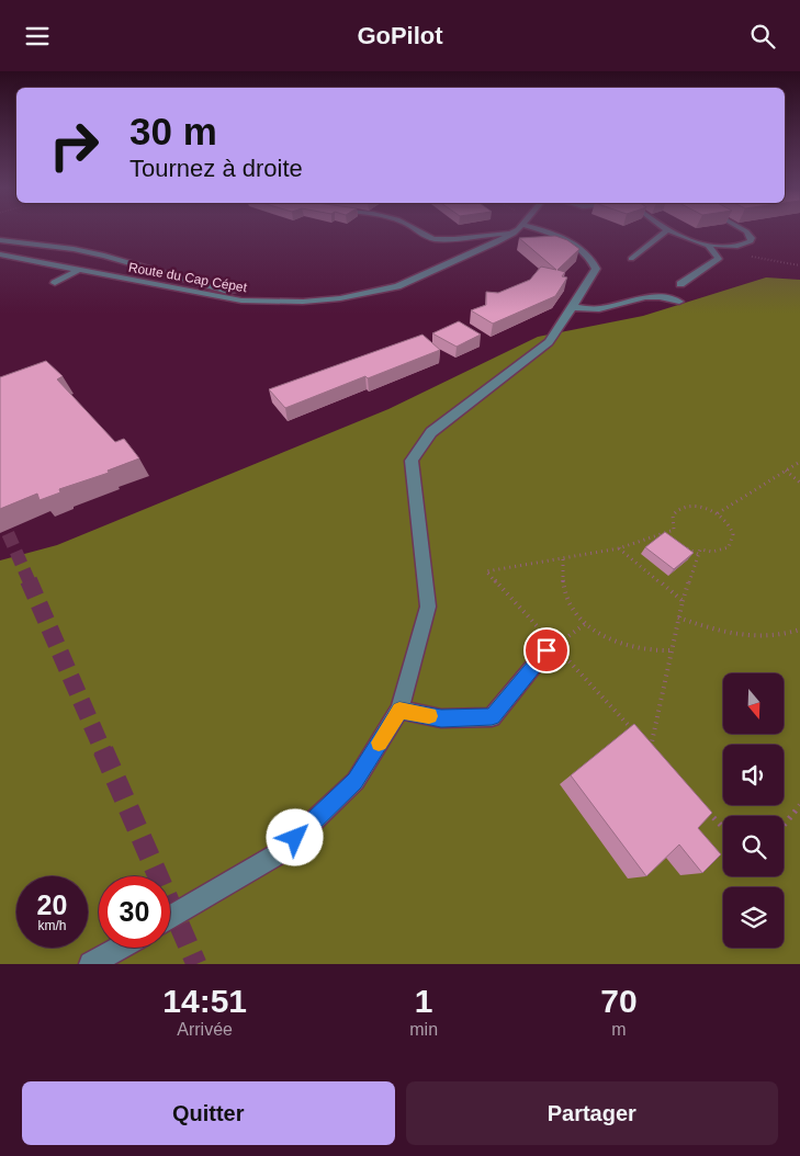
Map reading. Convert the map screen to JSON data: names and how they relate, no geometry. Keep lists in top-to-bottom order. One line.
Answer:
{"streets":{"street":["Route du Cap Cépet"]},"north":"bottom","page":{"header":"GoPilot","turn":["30 m","Tournez à droite"],"speed":"20 km/h","limit":"30","eta":["14:51","Arrivée","1","min","70","m"],"buttons":["Quitter","Partager"]}}
